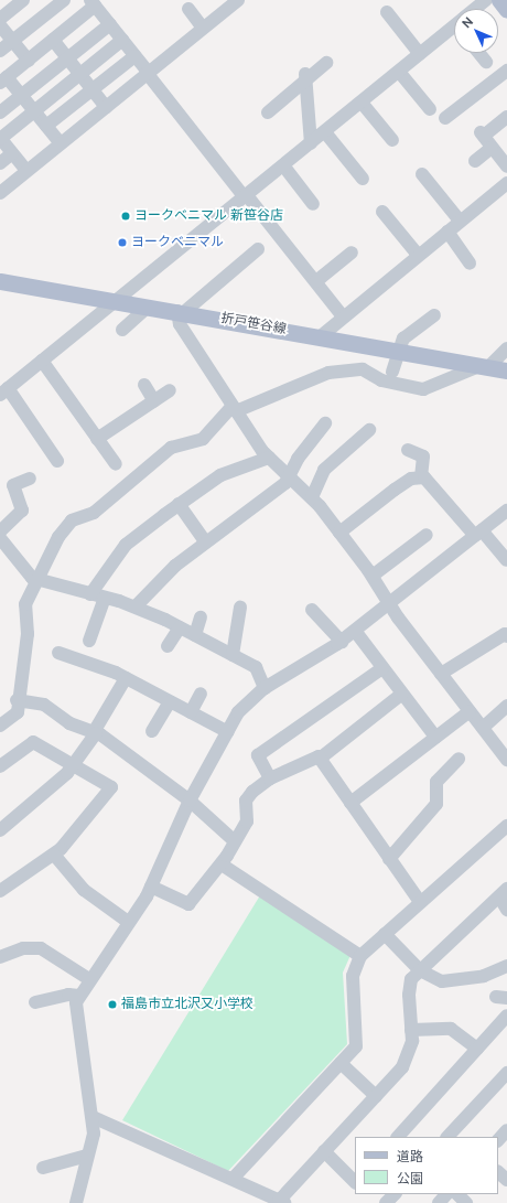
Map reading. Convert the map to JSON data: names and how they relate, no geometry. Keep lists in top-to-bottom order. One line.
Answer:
{"streets":{"main road":["折戸笹谷線"]},"places":["ヨークベニマル 新笹谷店","ヨークベニマル","福島市立北沢又小学校"],"legend":["道路","公園"],"north":"top left"}
